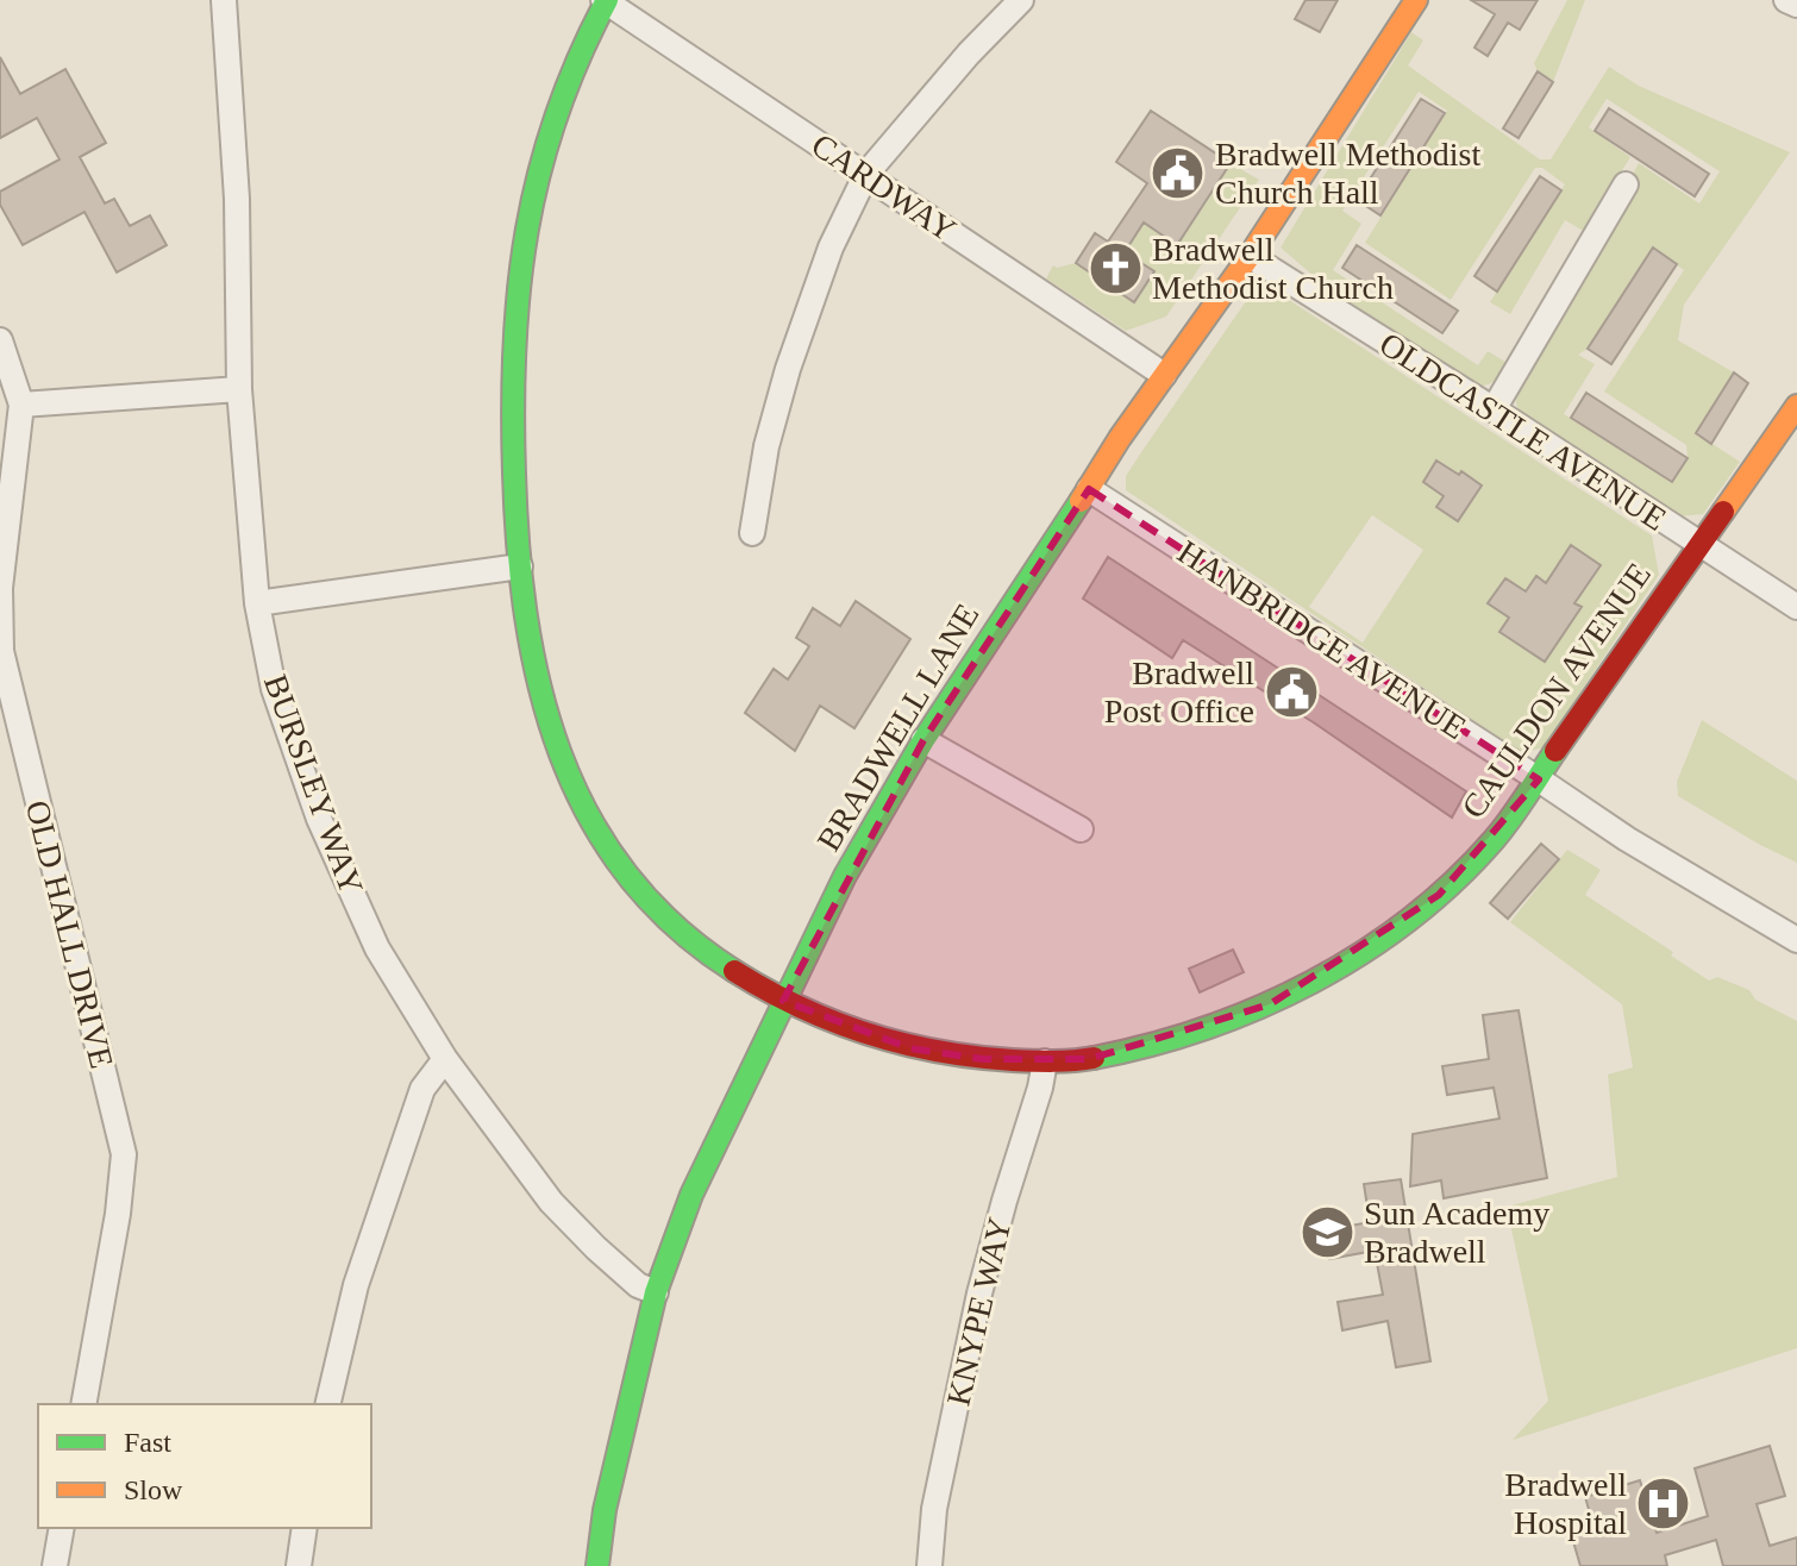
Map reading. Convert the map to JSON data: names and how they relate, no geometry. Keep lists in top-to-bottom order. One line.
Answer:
{"streets":{"street":["CARDWAY","OLDCASTLE AVENUE","HANBRIDGE AVENUE","CAULDON AVENUE","BRADWELL LANE","BURSLEY WAY","OLD HALL DRIVE","KNYPE WAY"]},"crossings":[["CARDWAY","CAULDON AVENUE"],["CARDWAY","BRADWELL LANE"],["OLDCASTLE AVENUE","CAULDON AVENUE"],["OLDCASTLE AVENUE","BRADWELL LANE"],["HANBRIDGE AVENUE","CAULDON AVENUE"],["HANBRIDGE AVENUE","BRADWELL LANE"],["CAULDON AVENUE","BRADWELL LANE"],["CAULDON AVENUE","KNYPE WAY"],["BRADWELL LANE","BURSLEY WAY"]],"places":{"public building":["Bradwell Methodist Church Hall","Bradwell Post Office"],"church":["Bradwell Methodist Church"],"school or university":["Sun Academy Bradwell"],"hospital":["Bradwell Hospital"]},"legend":["Fast","Slow"]}
